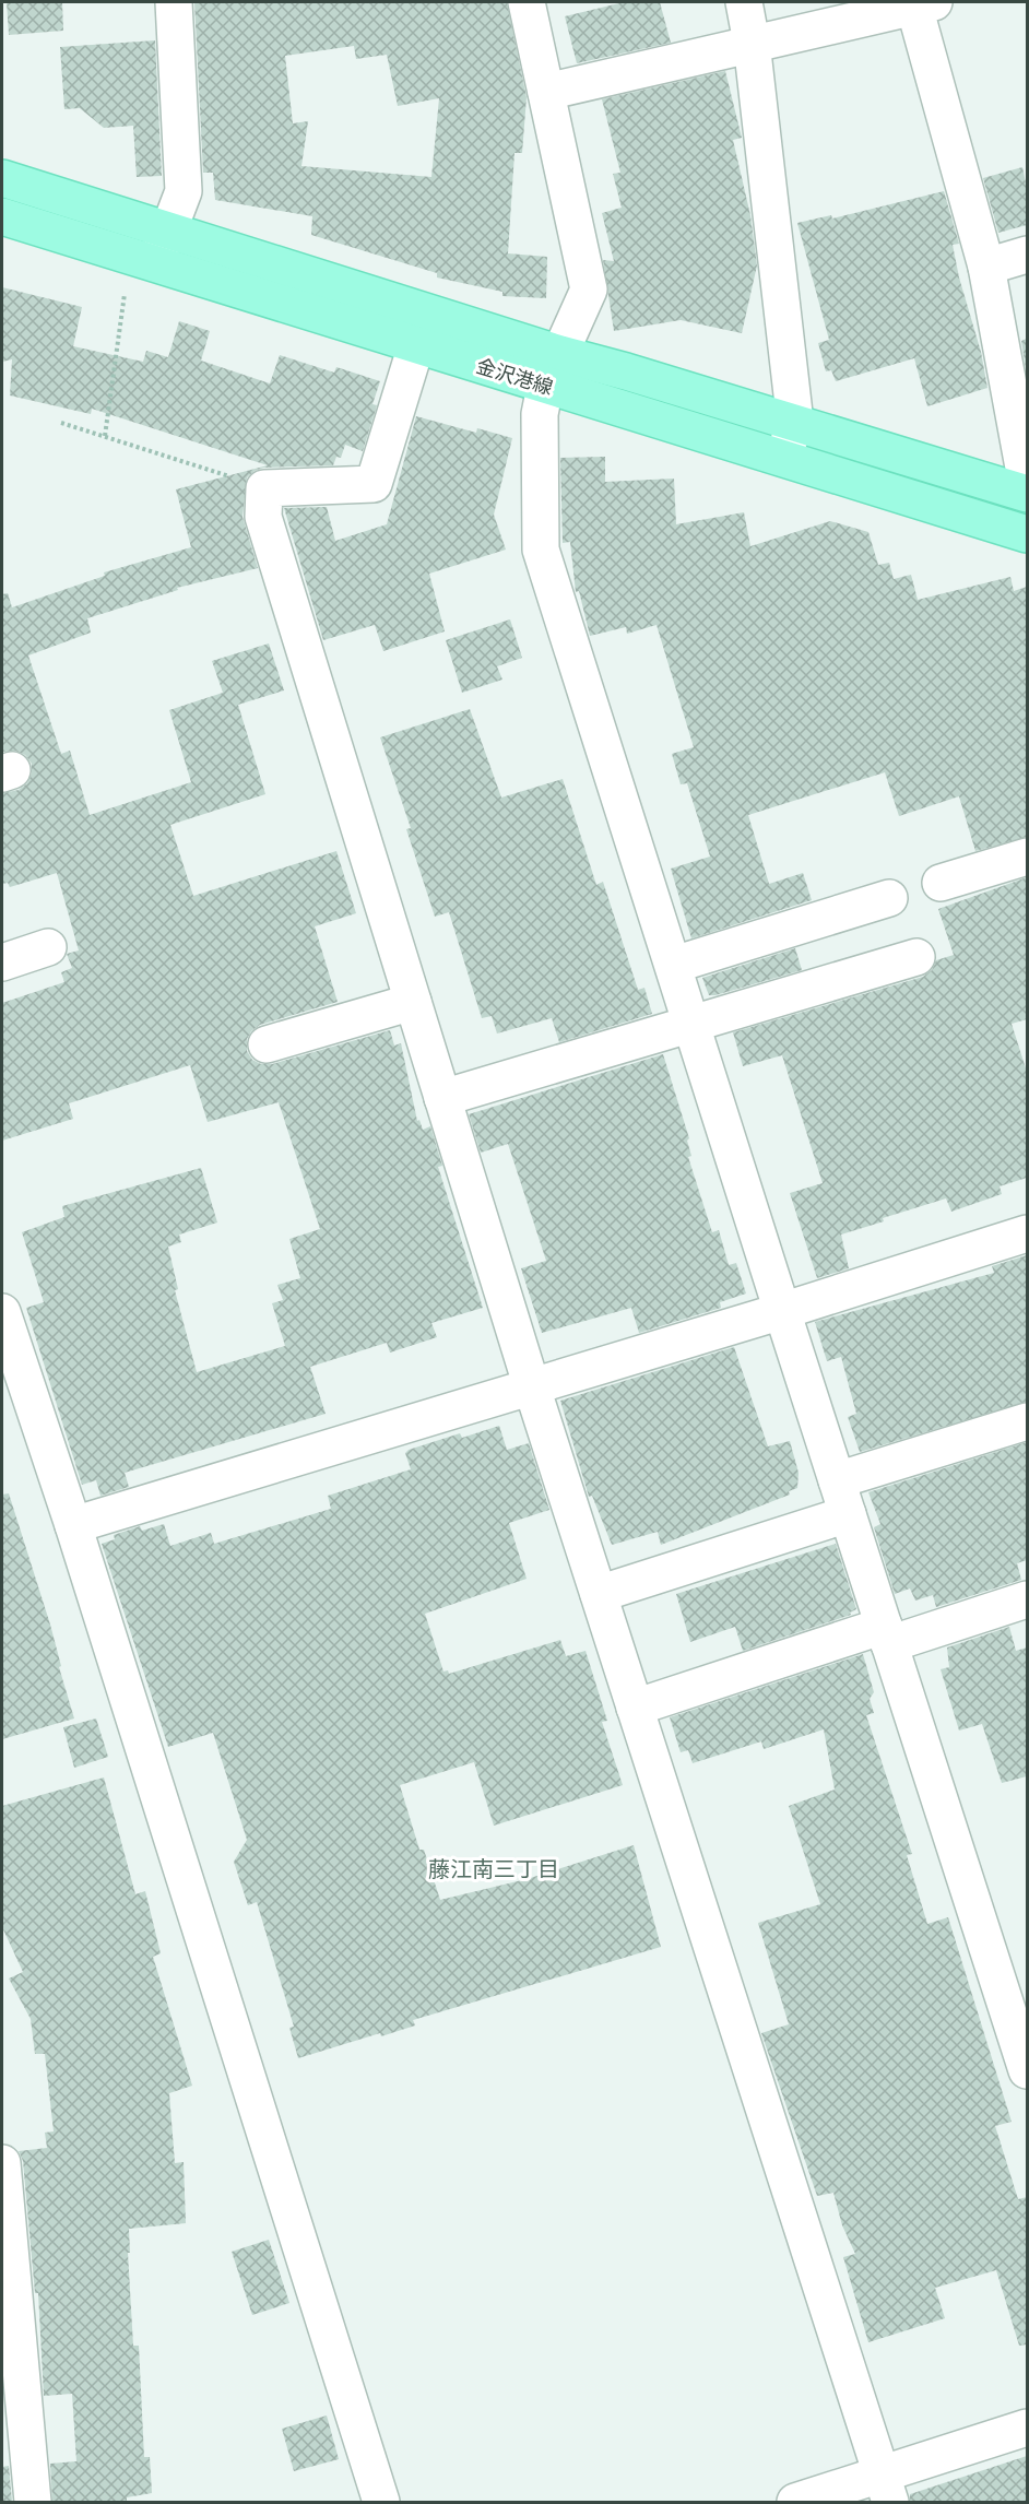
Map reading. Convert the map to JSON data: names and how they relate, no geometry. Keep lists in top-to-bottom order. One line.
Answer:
{"streets":{"main road":["金沢港線"]},"districts":["藤江南三丁目"]}
